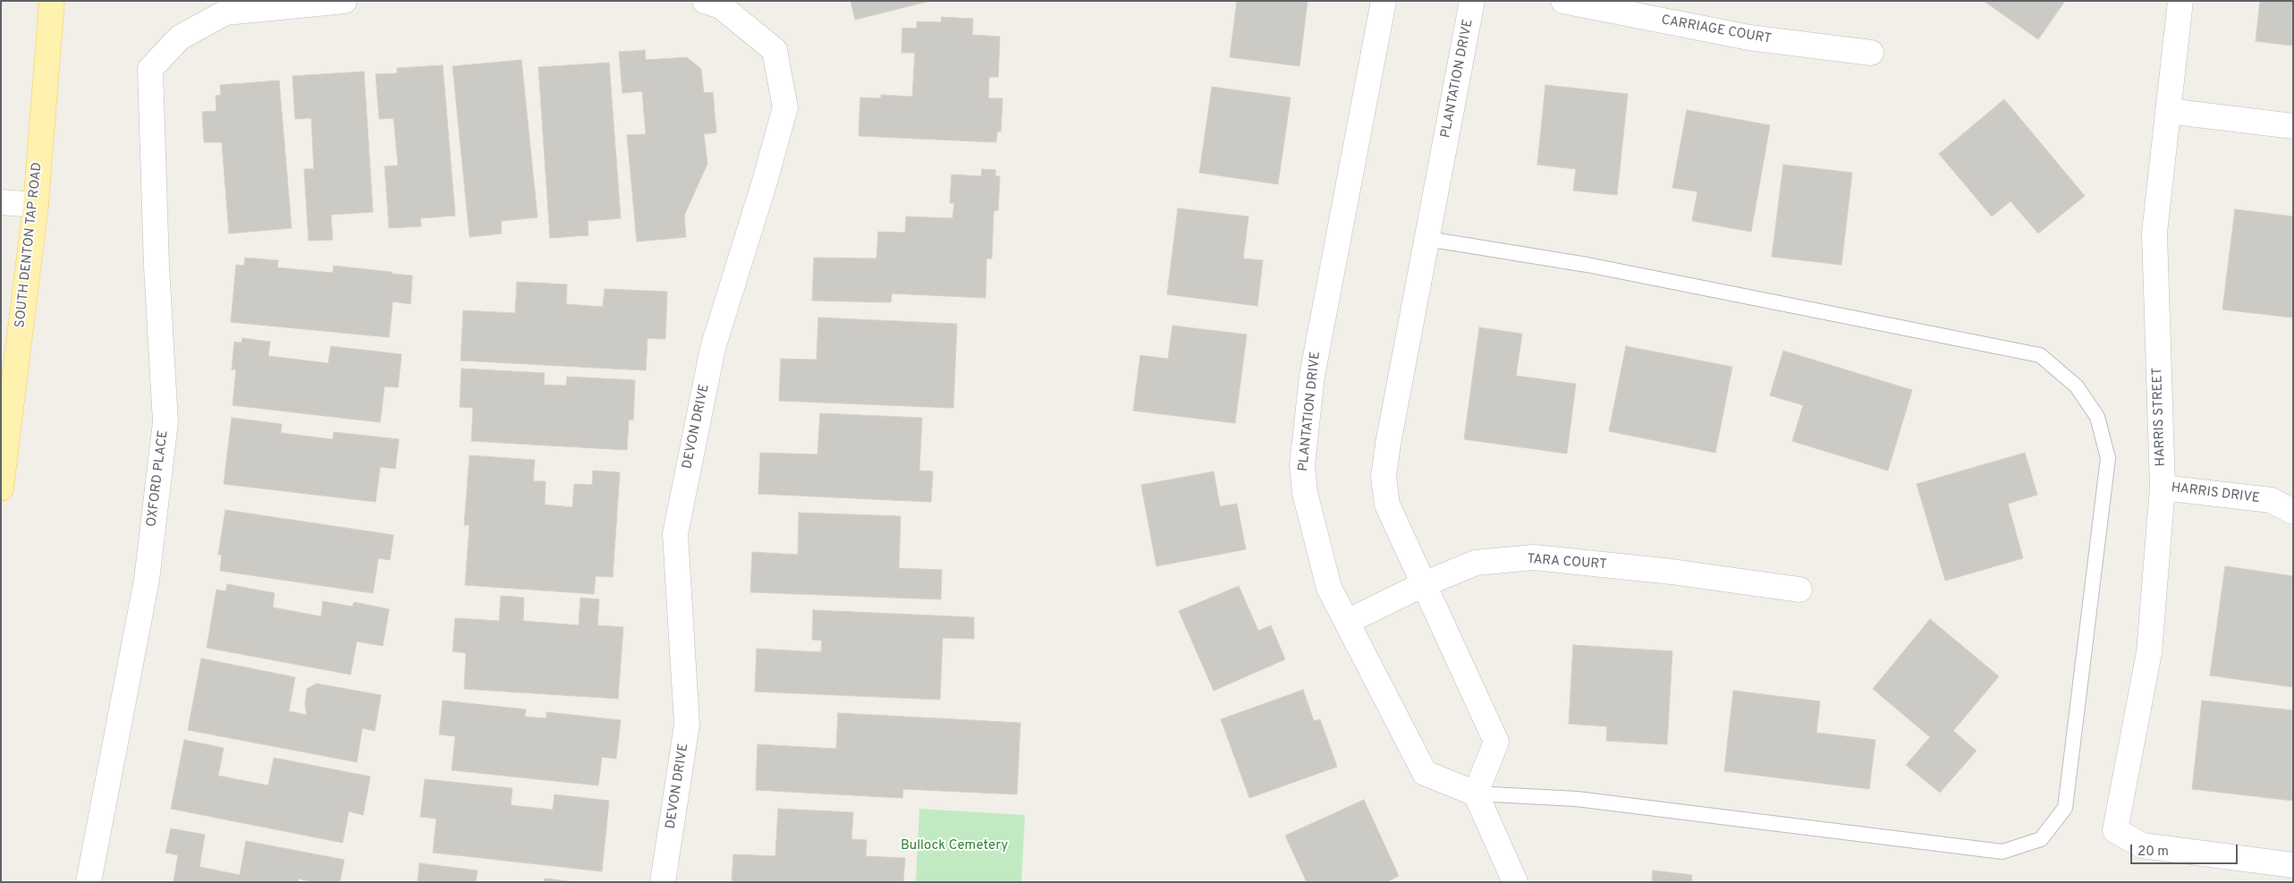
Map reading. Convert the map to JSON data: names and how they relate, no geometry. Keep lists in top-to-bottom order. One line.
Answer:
{"streets":{"main road":["SOUTH DENTON TAP ROAD"],"street":["CARRIAGE COURT","PLANTATION DRIVE","HARRIS STREET","DEVON DRIVE","OXFORD PLACE","HARRIS DRIVE","TARA COURT"]},"crossings":[["PLANTATION DRIVE","TARA COURT"],["HARRIS STREET","HARRIS DRIVE"]],"parks":["Bullock Cemetery"],"scale_bar":"20 m"}
